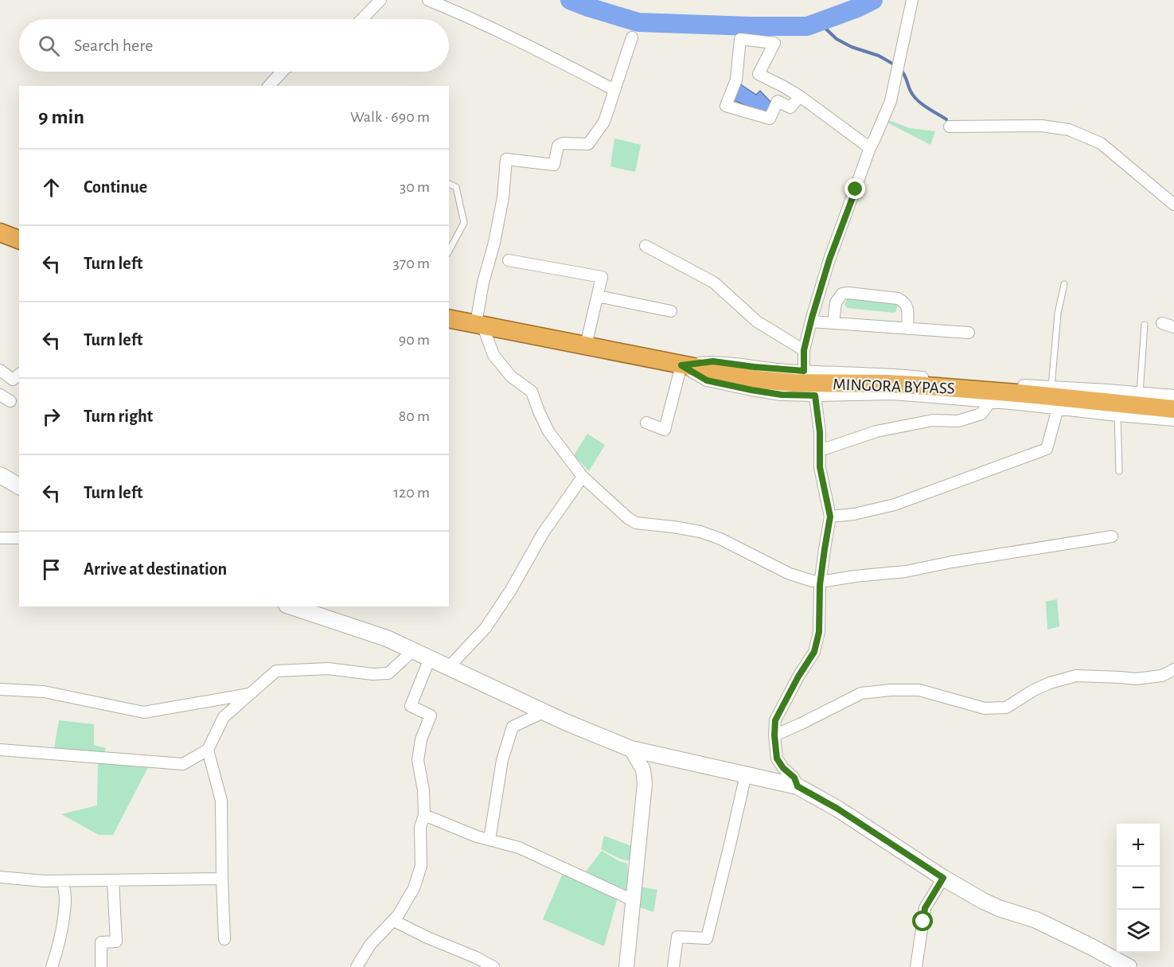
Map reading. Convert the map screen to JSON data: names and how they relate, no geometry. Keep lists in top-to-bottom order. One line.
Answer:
{"streets":{"highway":["MINGORA BYPASS"]},"page":{"search":"Search here","heading":["9 min","Walk · 690 m"],"list":[["Continue","30 m"],["Turn left","370 m"],["Turn left","90 m"],["Turn right","80 m"],["Turn left","120 m"],"Arrive at destination"],"map_buttons":["+","−"]}}
